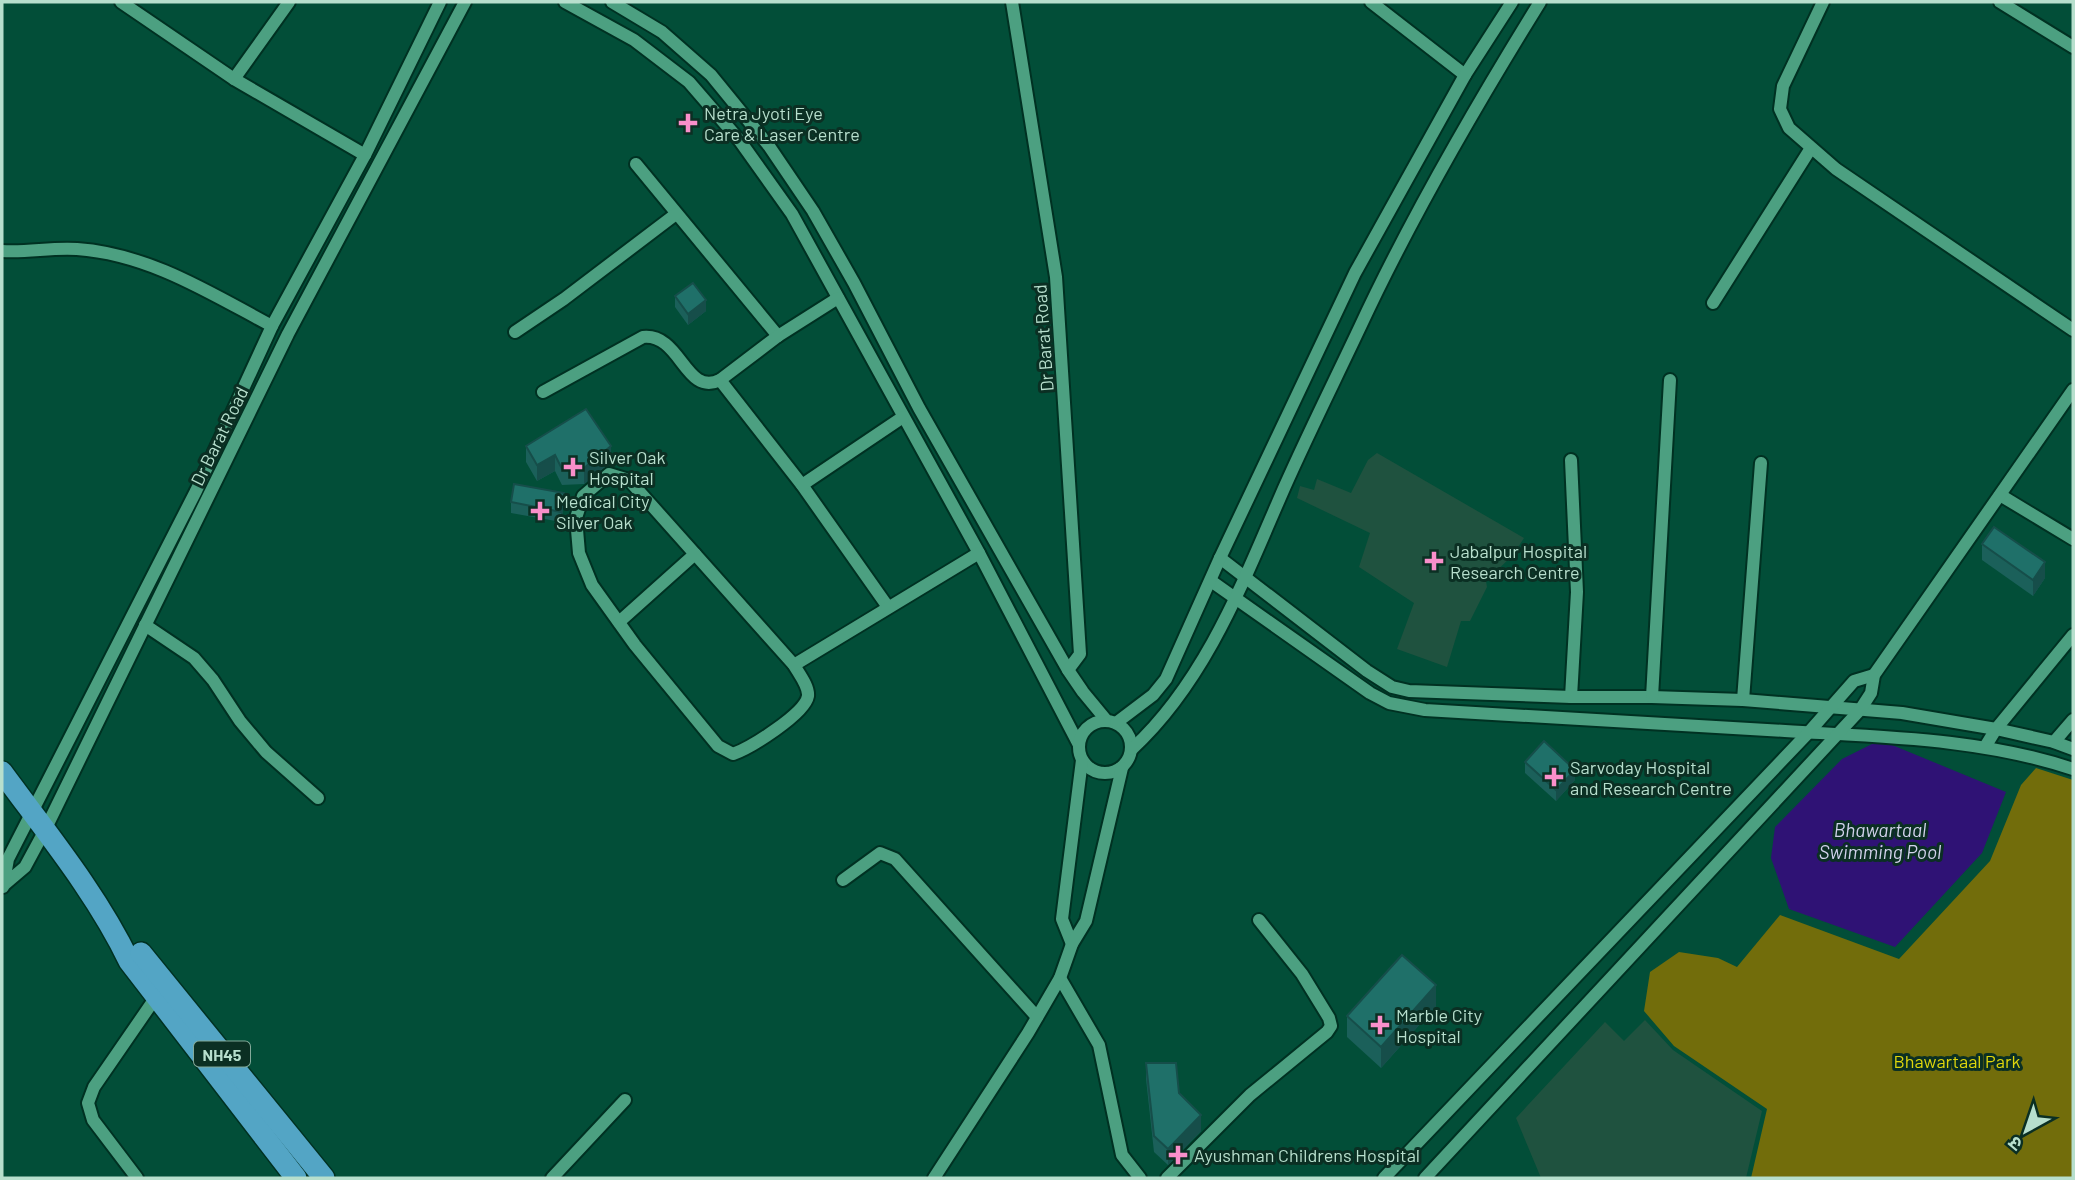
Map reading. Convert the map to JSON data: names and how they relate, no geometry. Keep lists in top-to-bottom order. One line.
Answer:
{"streets":{"highway":["NH45"],"street":["Dr Barat Road"]},"crossings":[["Dr Barat Road","NH45"]],"water":["Bhawartaal Swimming Pool"],"parks":["Bhawartaal Park"],"places":{"health":["Netra Jyoti Eye Care & Laser Centre","Silver Oak Hospital","Medical City Silver Oak","Jabalpur Hospital Research Centre","Sarvoday Hospital and Research Centre","Marble City Hospital","Ayushman Childrens Hospital"]},"north":"bottom left"}
